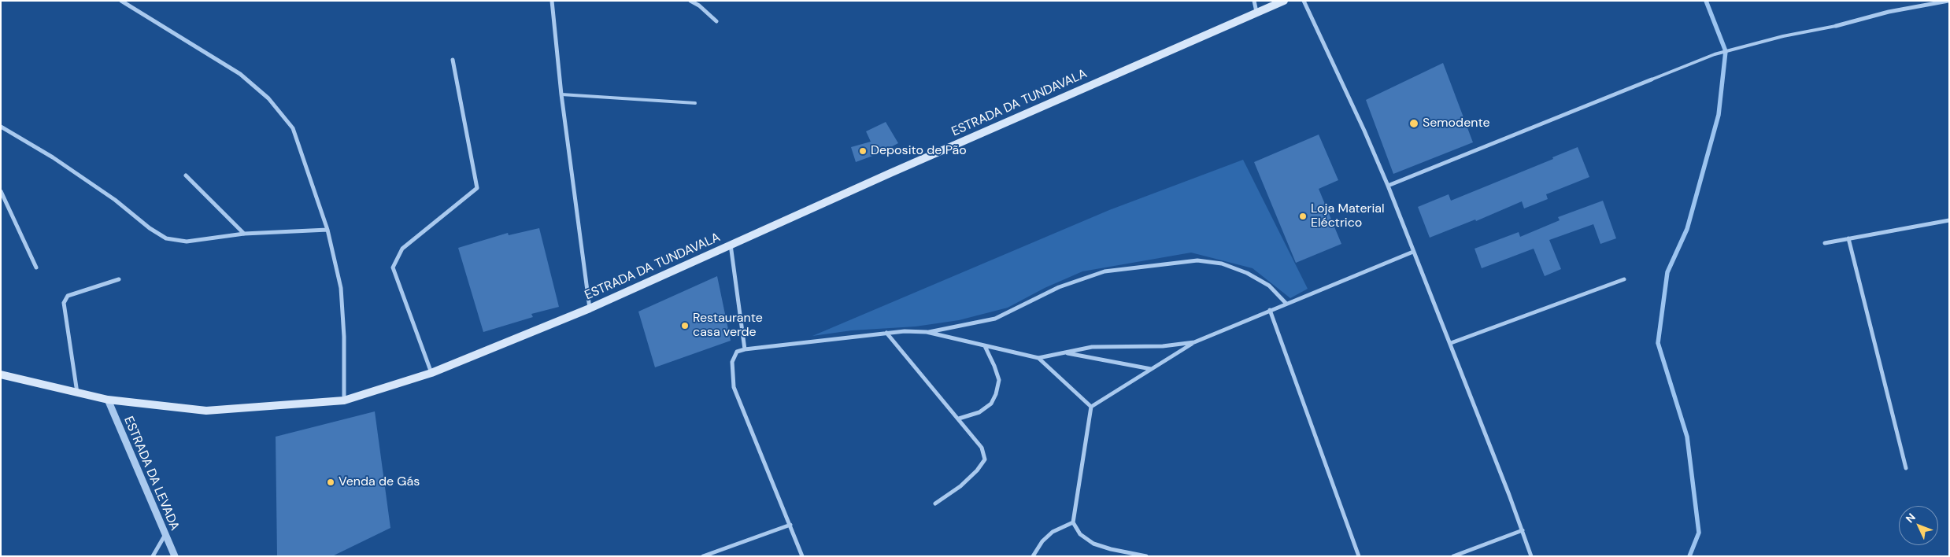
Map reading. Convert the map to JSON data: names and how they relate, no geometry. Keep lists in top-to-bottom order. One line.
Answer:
{"streets":{"main road":["ESTRADA DA TUNDAVALA"],"street":["ESTRADA DA LEVADA"]},"crossings":[["ESTRADA DA TUNDAVALA","ESTRADA DA LEVADA"]],"places":["Semodente","Deposito de Pão","Loja Material Eléctrico","Restaurante casa verde","Venda de Gás"],"north":"top left"}
